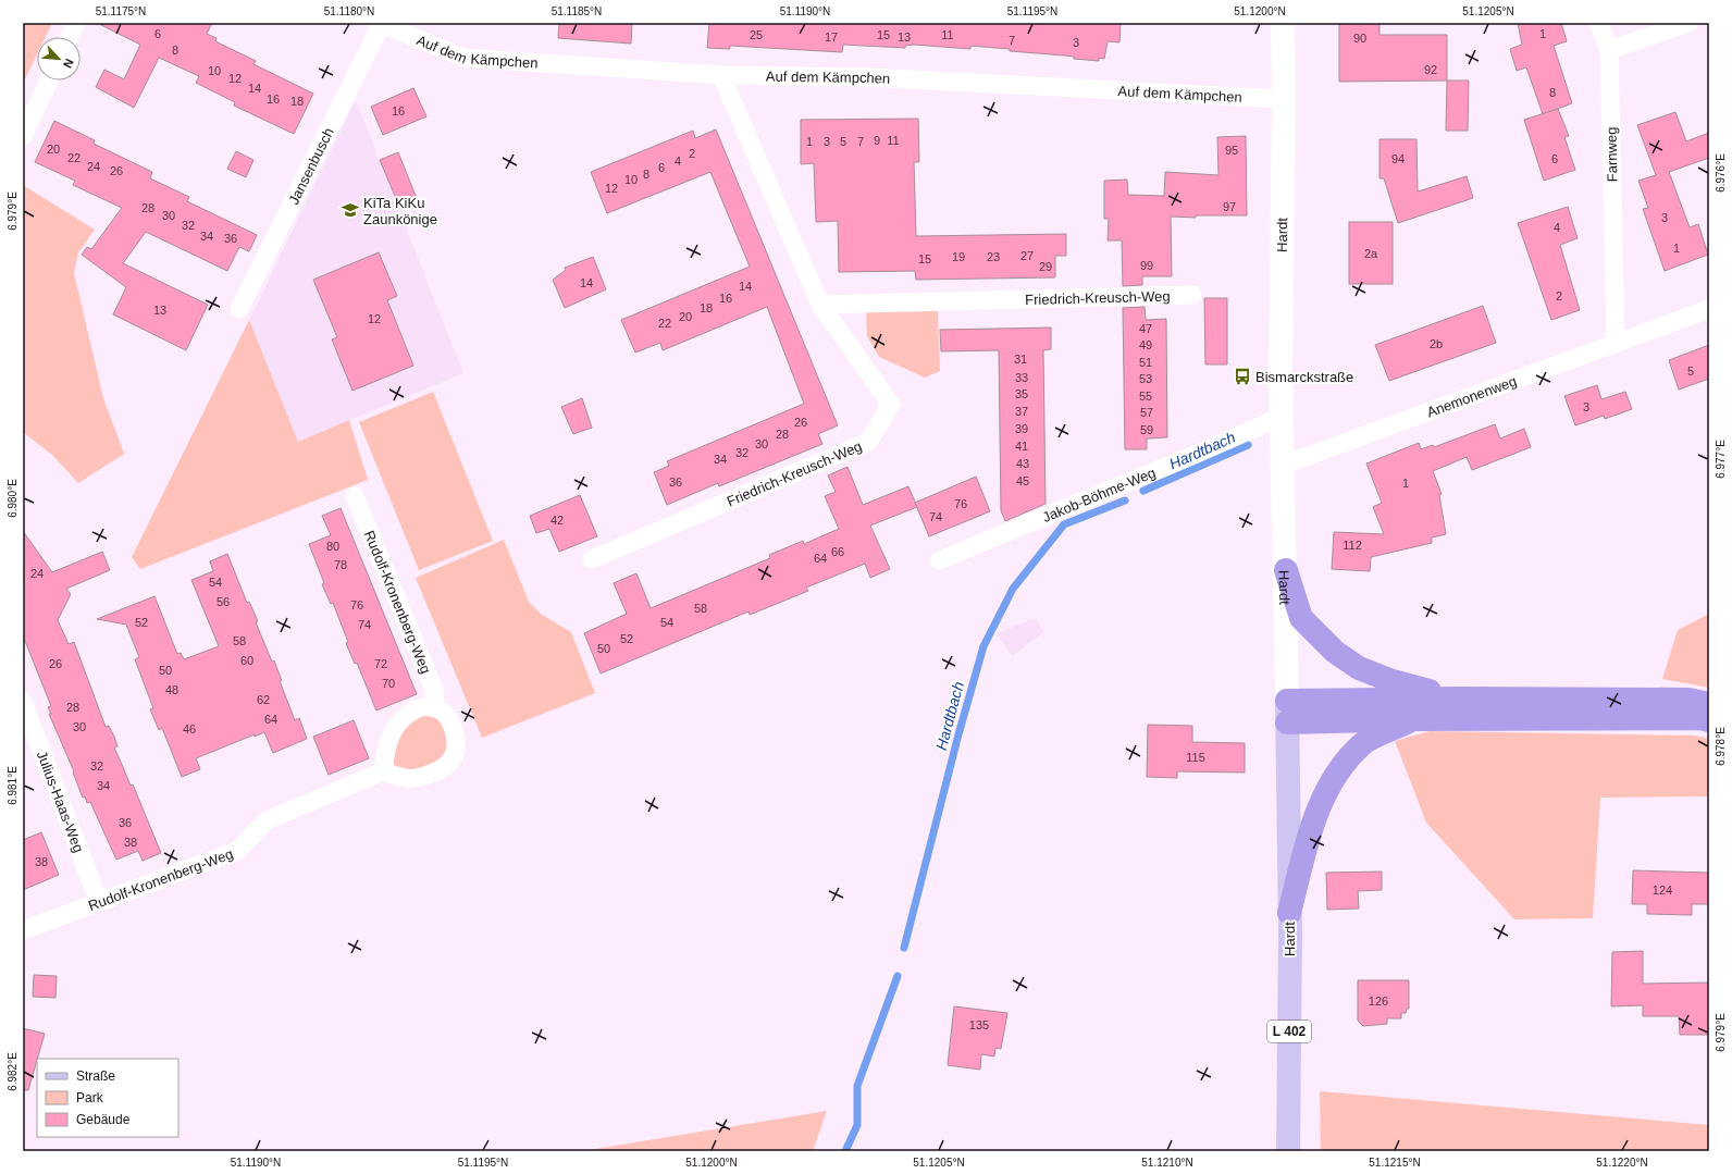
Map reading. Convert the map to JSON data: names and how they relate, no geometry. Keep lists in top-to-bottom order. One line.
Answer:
{"streets":{"main road":["Hardt","L 402"],"street":["Auf dem Kämpchen","Farnweg","Jansenbusch","Friedrich-Kreusch-Weg","Anemonenweg","Jakob-Böhme-Weg","Rudolf-Kronenberg-Weg","Julius-Haas-Weg"]},"crossings":[["Auf dem Kämpchen","Jansenbusch"],["Auf dem Kämpchen","Hardt"],["Auf dem Kämpchen","Friedrich-Kreusch-Weg"],["Farnweg","Anemonenweg"],["Hardt","Anemonenweg"],["Hardt","Jakob-Böhme-Weg"],["Rudolf-Kronenberg-Weg","Julius-Haas-Weg"]],"water":["Hardtbach"],"places":{"school or university":["KiTa KiKu Zaunkönige"],"bus stop":["Bismarckstraße"]},"house_numbers":["6","1","25","15","11","17","13","90","7","3","8","92","10","12","14","8","16","18","16","9","11","1","3","5","7","20","95","2","22","94","6","4","24","6","26","8","10","12","97","28","30","3","32","4","34","36","1","2a","27","19","23","15","99","29","14","14","2","16","18","13","20","12","22","47","2b","49","31","51","5","33","53","35","55","3","37","57","26","39","59","28","30","41","32","34","43","45","36","1","76","74","42","112","80","66","64","78","24","54","56","76","58","52","54","74","52","58","50","60","26","72","50","70","48","62","28","64","30","46","115","32","34","36","38","38","124","126","135"],"legend":["Straße","Park","Gebäude"],"north":"bottom right","coordinates":["51.1175°N","51.1180°N","51.1185°N","51.1190°N","51.1195°N","51.1200°N","51.1205°N","6.976°E","6.979°E","6.977°E","6.980°E","6.978°E","6.981°E","6.982°E","51.1210°N","51.1215°N","51.1220°N"]}
